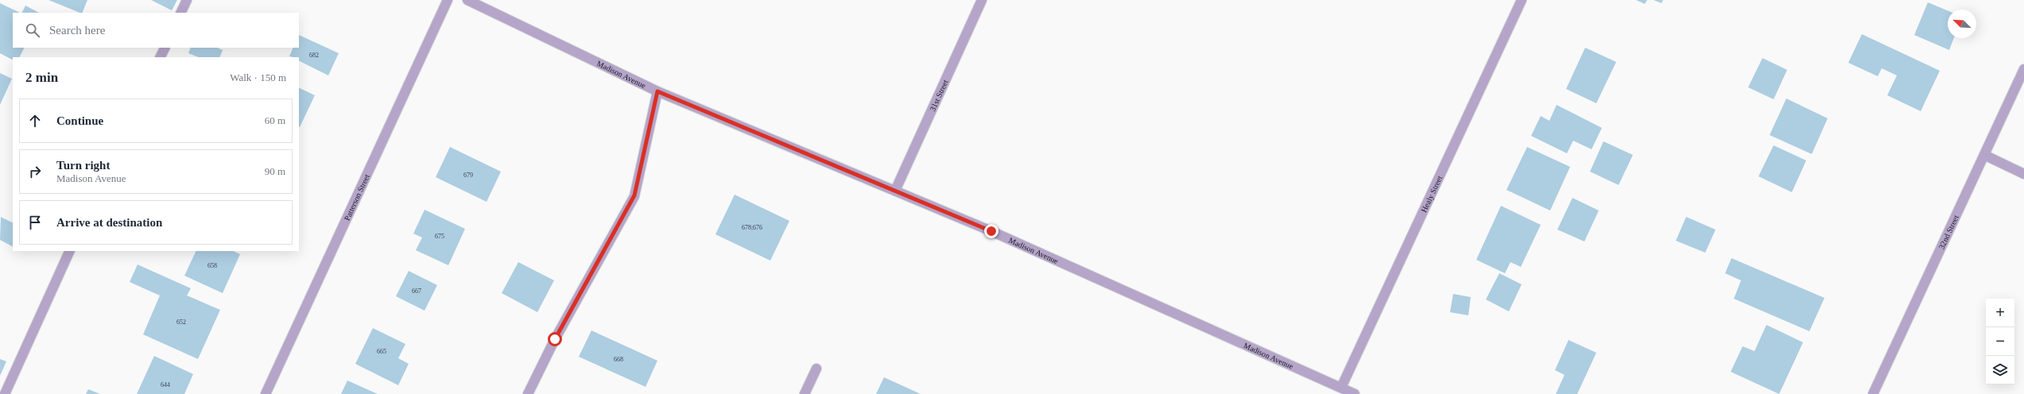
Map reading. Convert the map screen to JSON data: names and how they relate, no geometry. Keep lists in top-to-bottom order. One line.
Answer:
{"streets":{"street":["Madison Avenue","31st Street","Healy Street","Patterson Street","32nd Street"]},"crossings":[["Madison Avenue","31st Street"],["Madison Avenue","Healy Street"]],"house_numbers":["682","679","678;676","675","658","667","652","665","668","644"],"north":"top left","page":{"search":"Search here","heading":["2 min","Walk · 150 m"],"list":[["Continue","60 m"],["Turn right","Madison Avenue","90 m"],"Arrive at destination"],"map_buttons":["+","−"]}}
